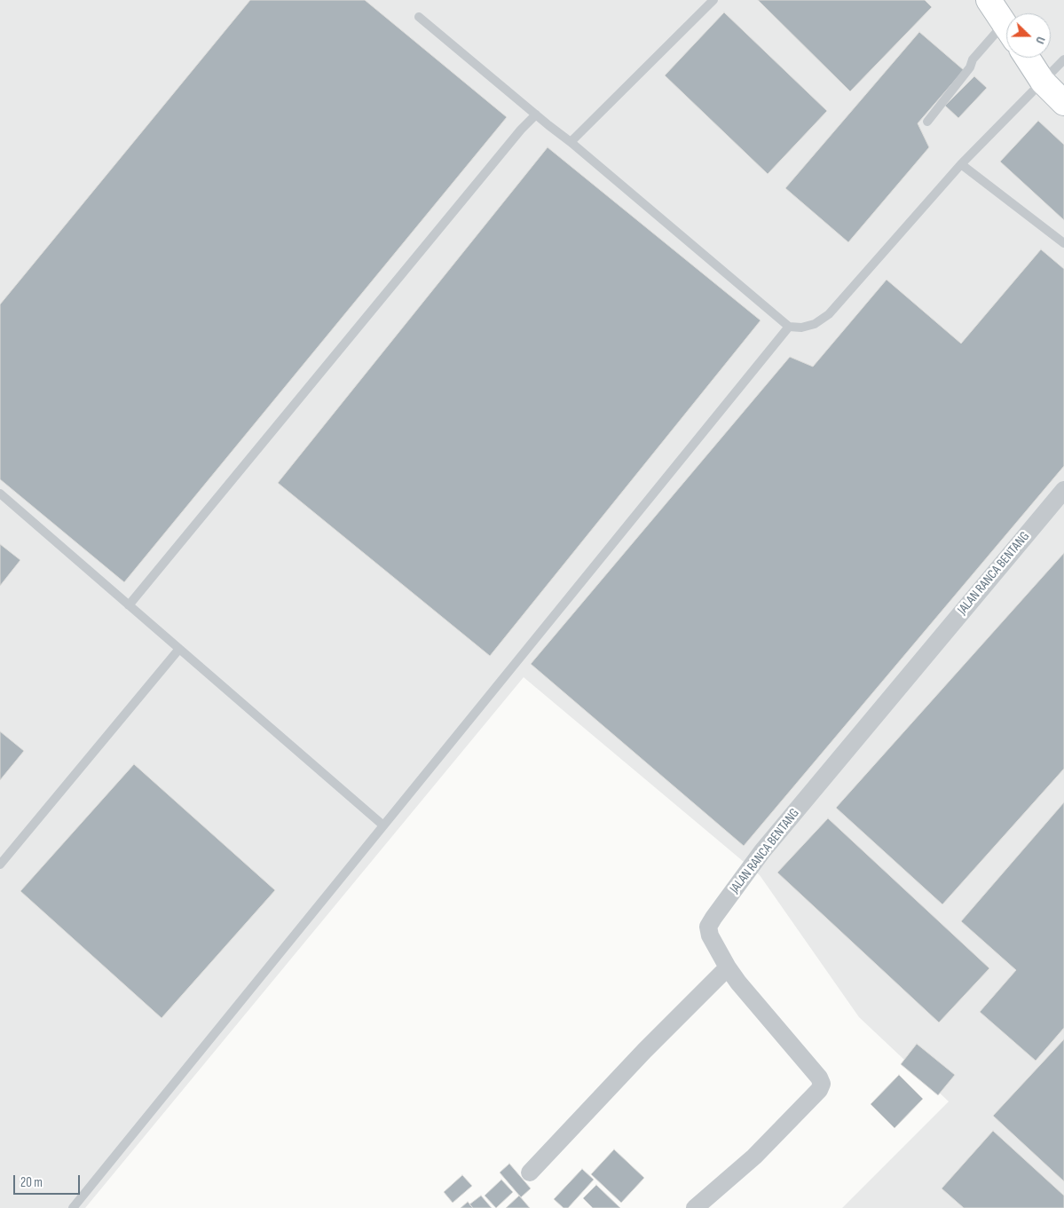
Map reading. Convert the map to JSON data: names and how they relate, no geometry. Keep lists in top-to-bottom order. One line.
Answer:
{"streets":{"street":["JALAN RANCA BENTANG"]},"scale_bar":"20 m","north":"right"}
